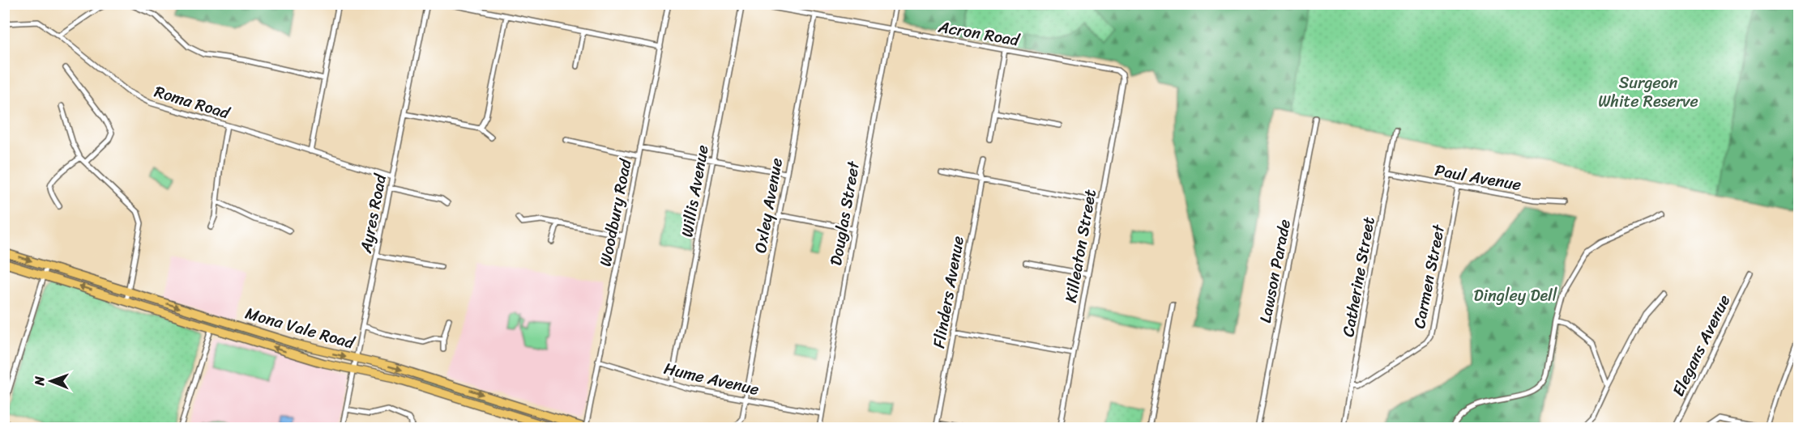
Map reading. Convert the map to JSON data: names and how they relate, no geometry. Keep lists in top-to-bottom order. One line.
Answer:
{"streets":{"highway":["Mona Vale Road"],"street":["Acron Road","Roma Road","Paul Avenue","Willis Avenue","Oxley Avenue","Woodbury Road","Ayres Road","Douglas Street","Killeaton Street","Lawson Parade","Catherine Street","Carmen Street","Flinders Avenue","Elegans Avenue","Hume Avenue"]},"crossings":[["Acron Road","Oxley Avenue"],["Acron Road","Douglas Street"],["Acron Road","Killeaton Street"],["Roma Road","Ayres Road"],["Paul Avenue","Catherine Street"],["Paul Avenue","Carmen Street"],["Willis Avenue","Hume Avenue"],["Oxley Avenue","Hume Avenue"],["Woodbury Road","Mona Vale Road"],["Woodbury Road","Hume Avenue"],["Ayres Road","Mona Vale Road"],["Douglas Street","Hume Avenue"],["Catherine Street","Carmen Street"]],"parks":["Surgeon White Reserve","Dingley Dell"],"north":"left"}
